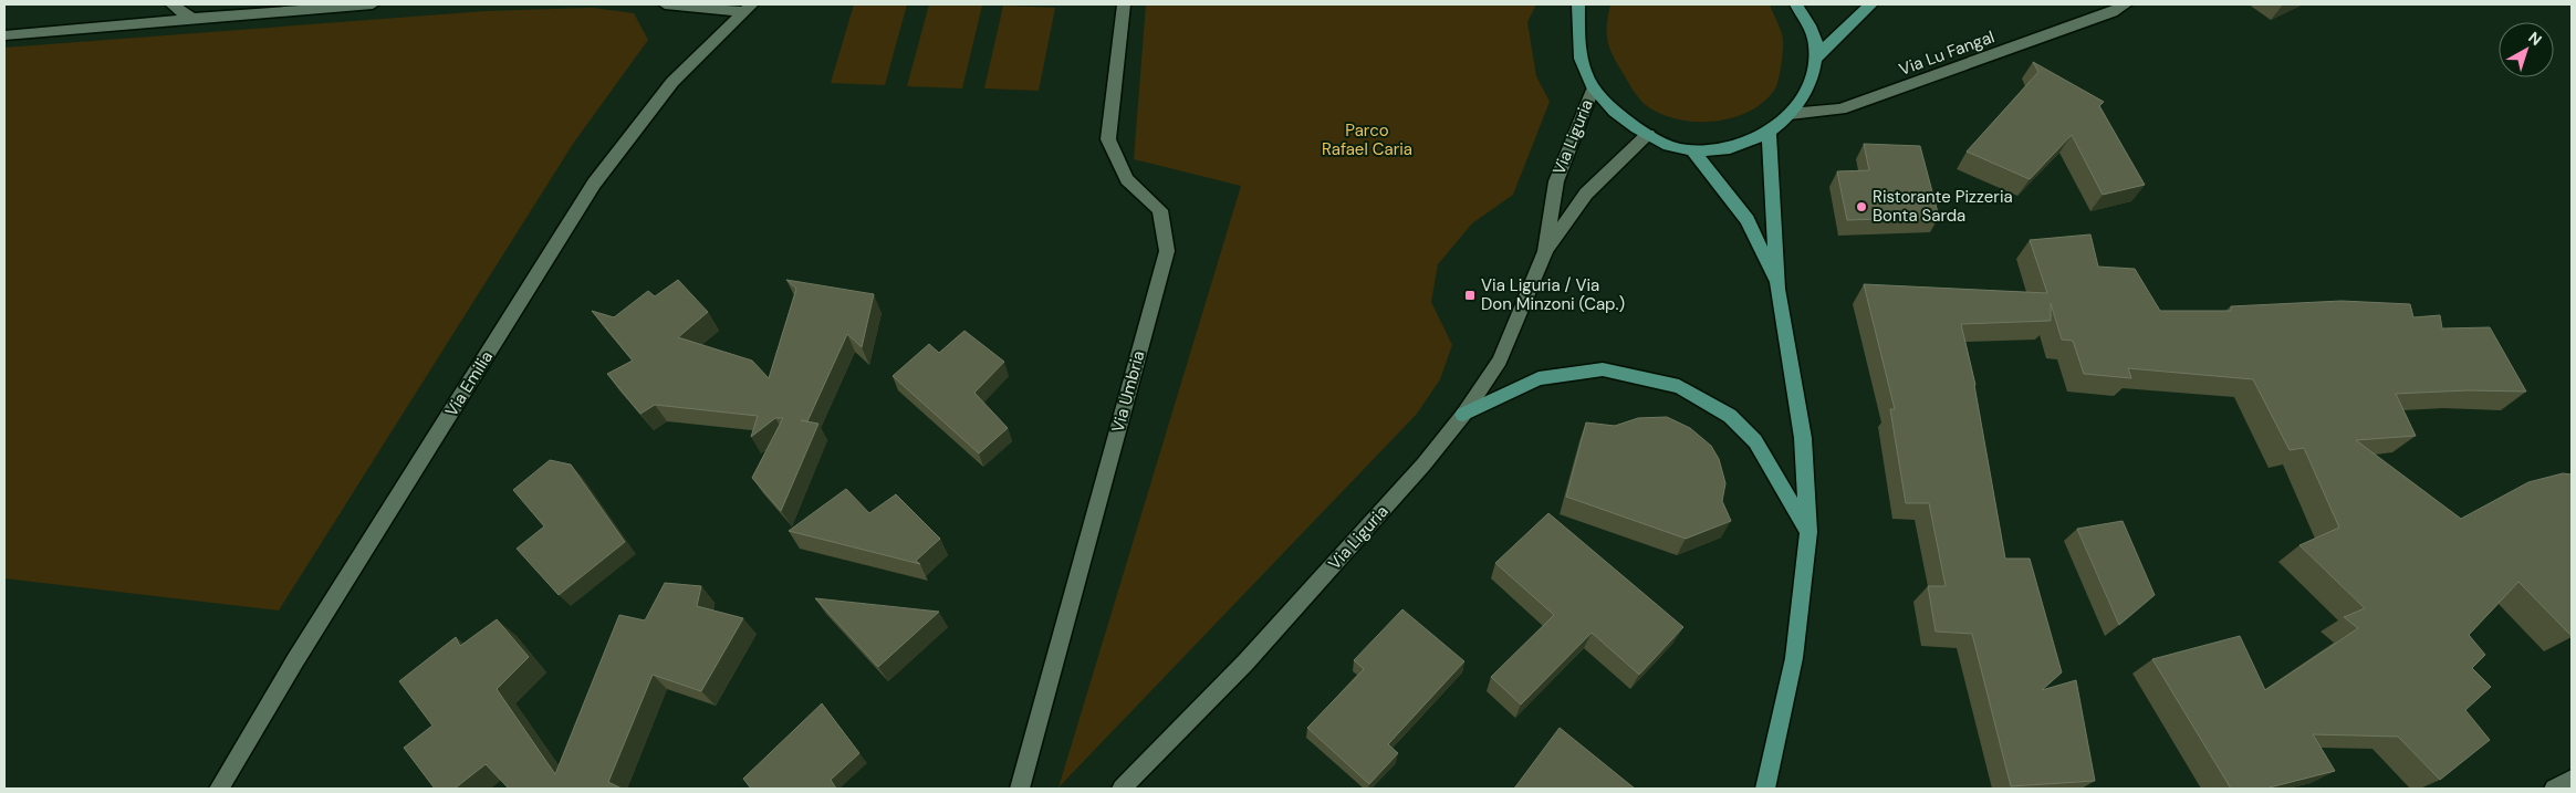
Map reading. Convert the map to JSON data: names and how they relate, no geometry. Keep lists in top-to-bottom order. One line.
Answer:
{"streets":{"street":["Via Lu Fangal","Via Liguria","Via Emilia","Via Umbria"]},"parks":["Parco Rafael Caria"],"places":{"other":["Ristorante Pizzeria Bonta Sarda"],"transit":["Via Liguria / Via Don Minzoni (Cap.)"]},"north":"top right"}
